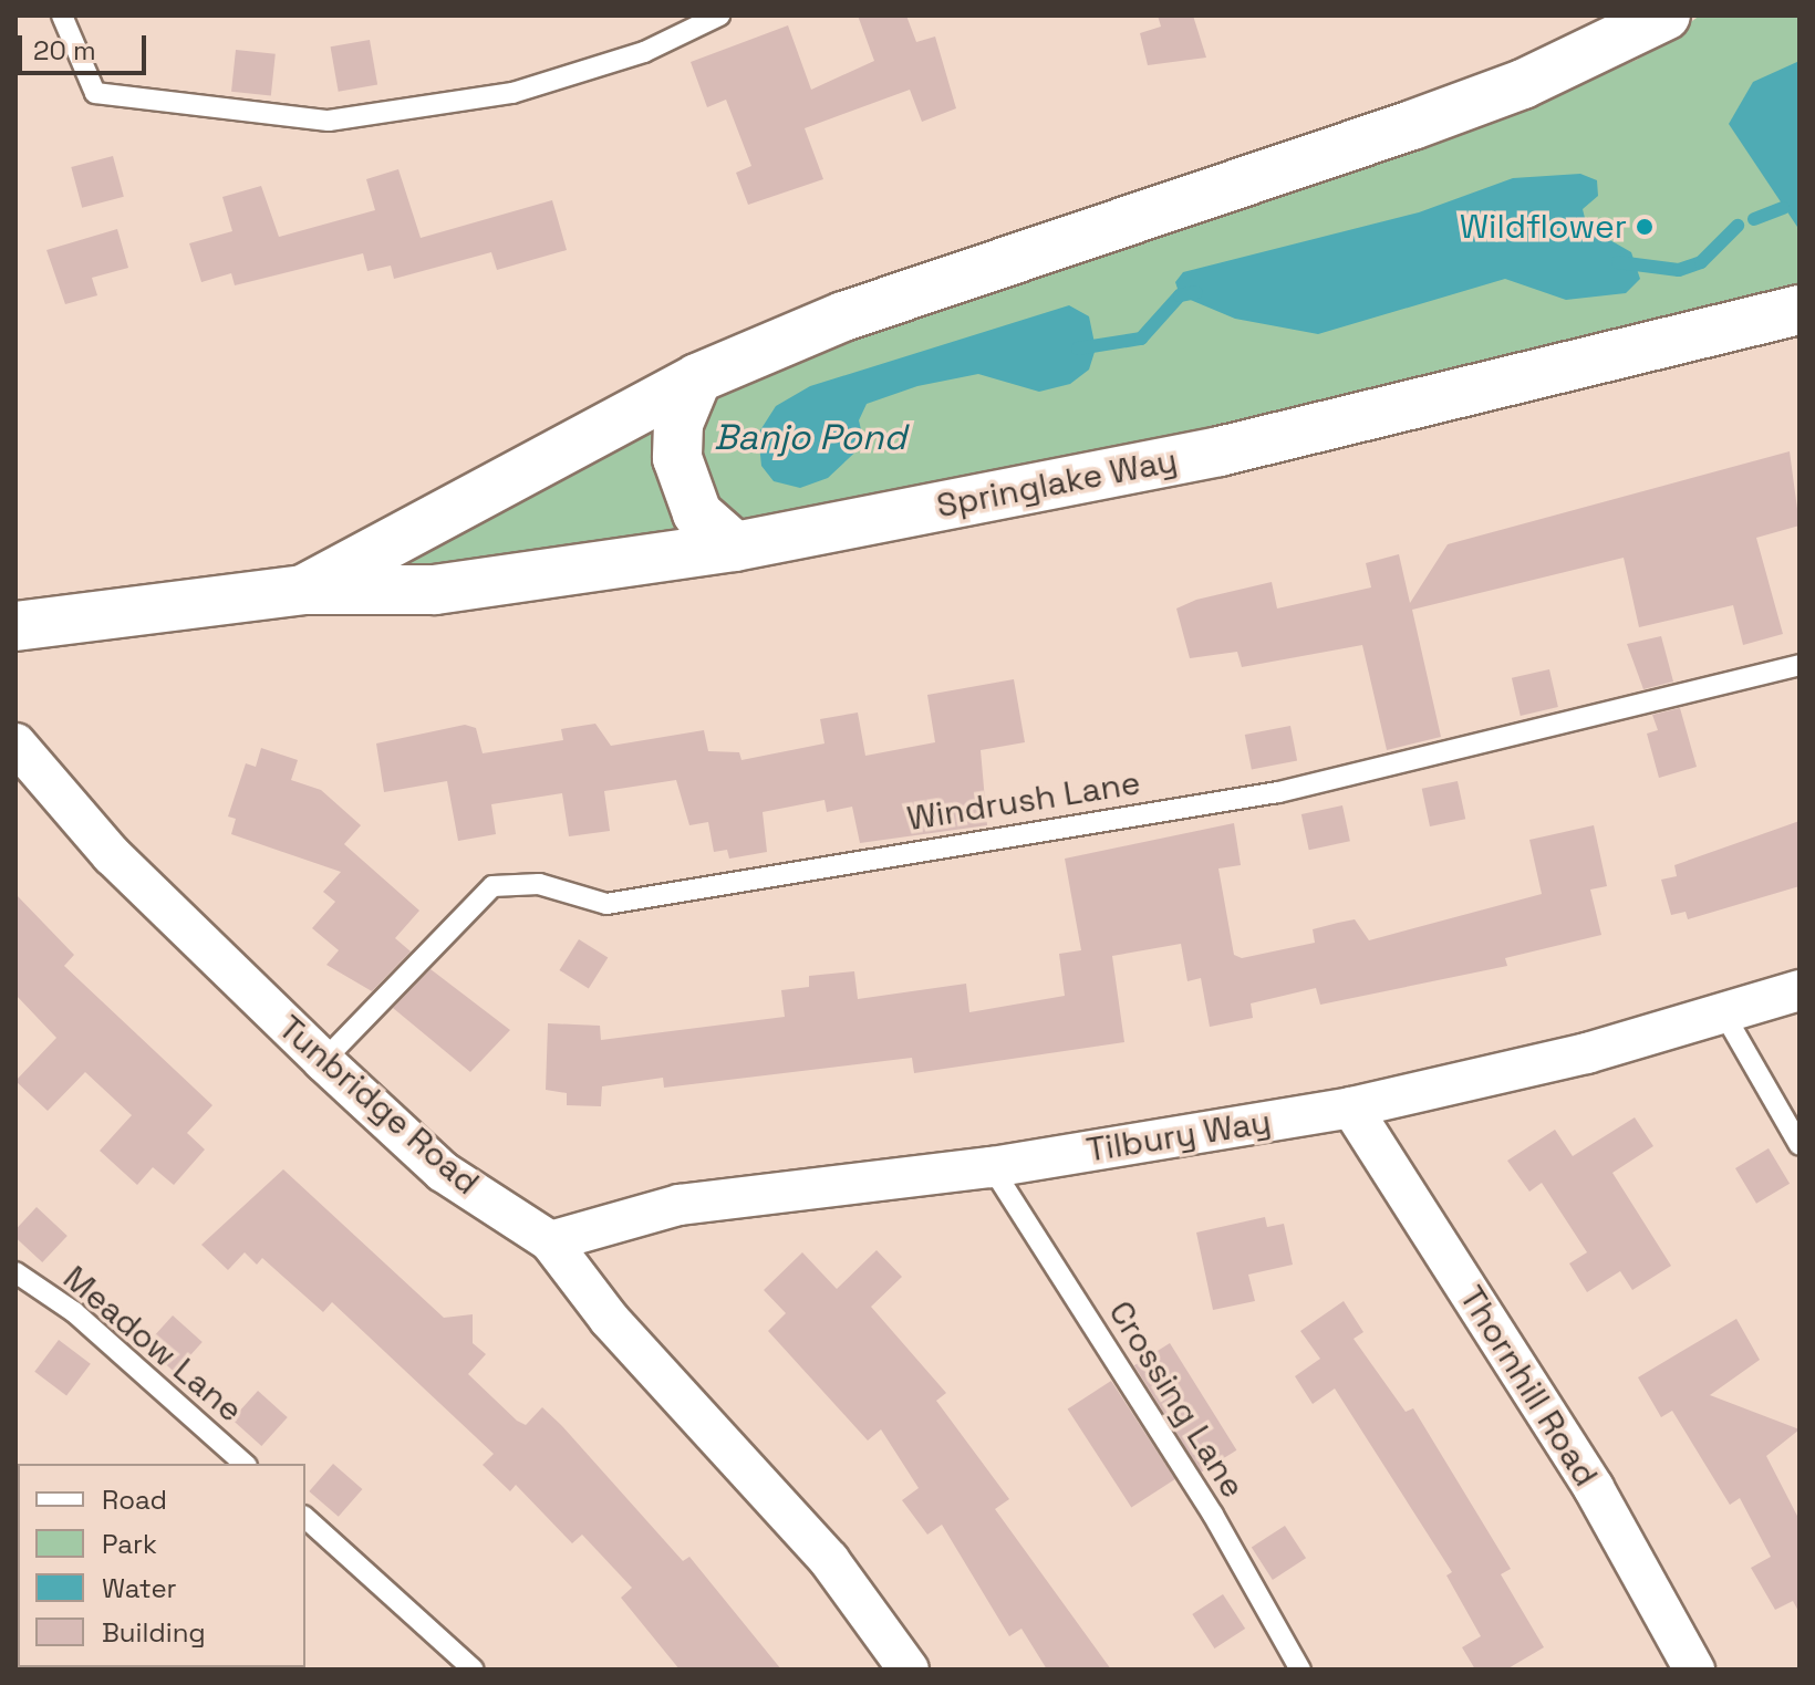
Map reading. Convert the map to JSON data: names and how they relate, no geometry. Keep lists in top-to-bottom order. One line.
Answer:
{"streets":{"street":["Springlake Way","Tunbridge Road","Tilbury Way","Thornhill Road"],"lane":["Windrush Lane","Meadow Lane","Crossing Lane"]},"crossings":[["Windrush Lane","Tunbridge Road"],["Tunbridge Road","Tilbury Way"],["Tilbury Way","Thornhill Road"],["Tilbury Way","Crossing Lane"]],"water":["Banjo Pond"],"places":["Wildflower"],"legend":["Road","Park","Water","Building"],"scale_bar":"20 m"}
